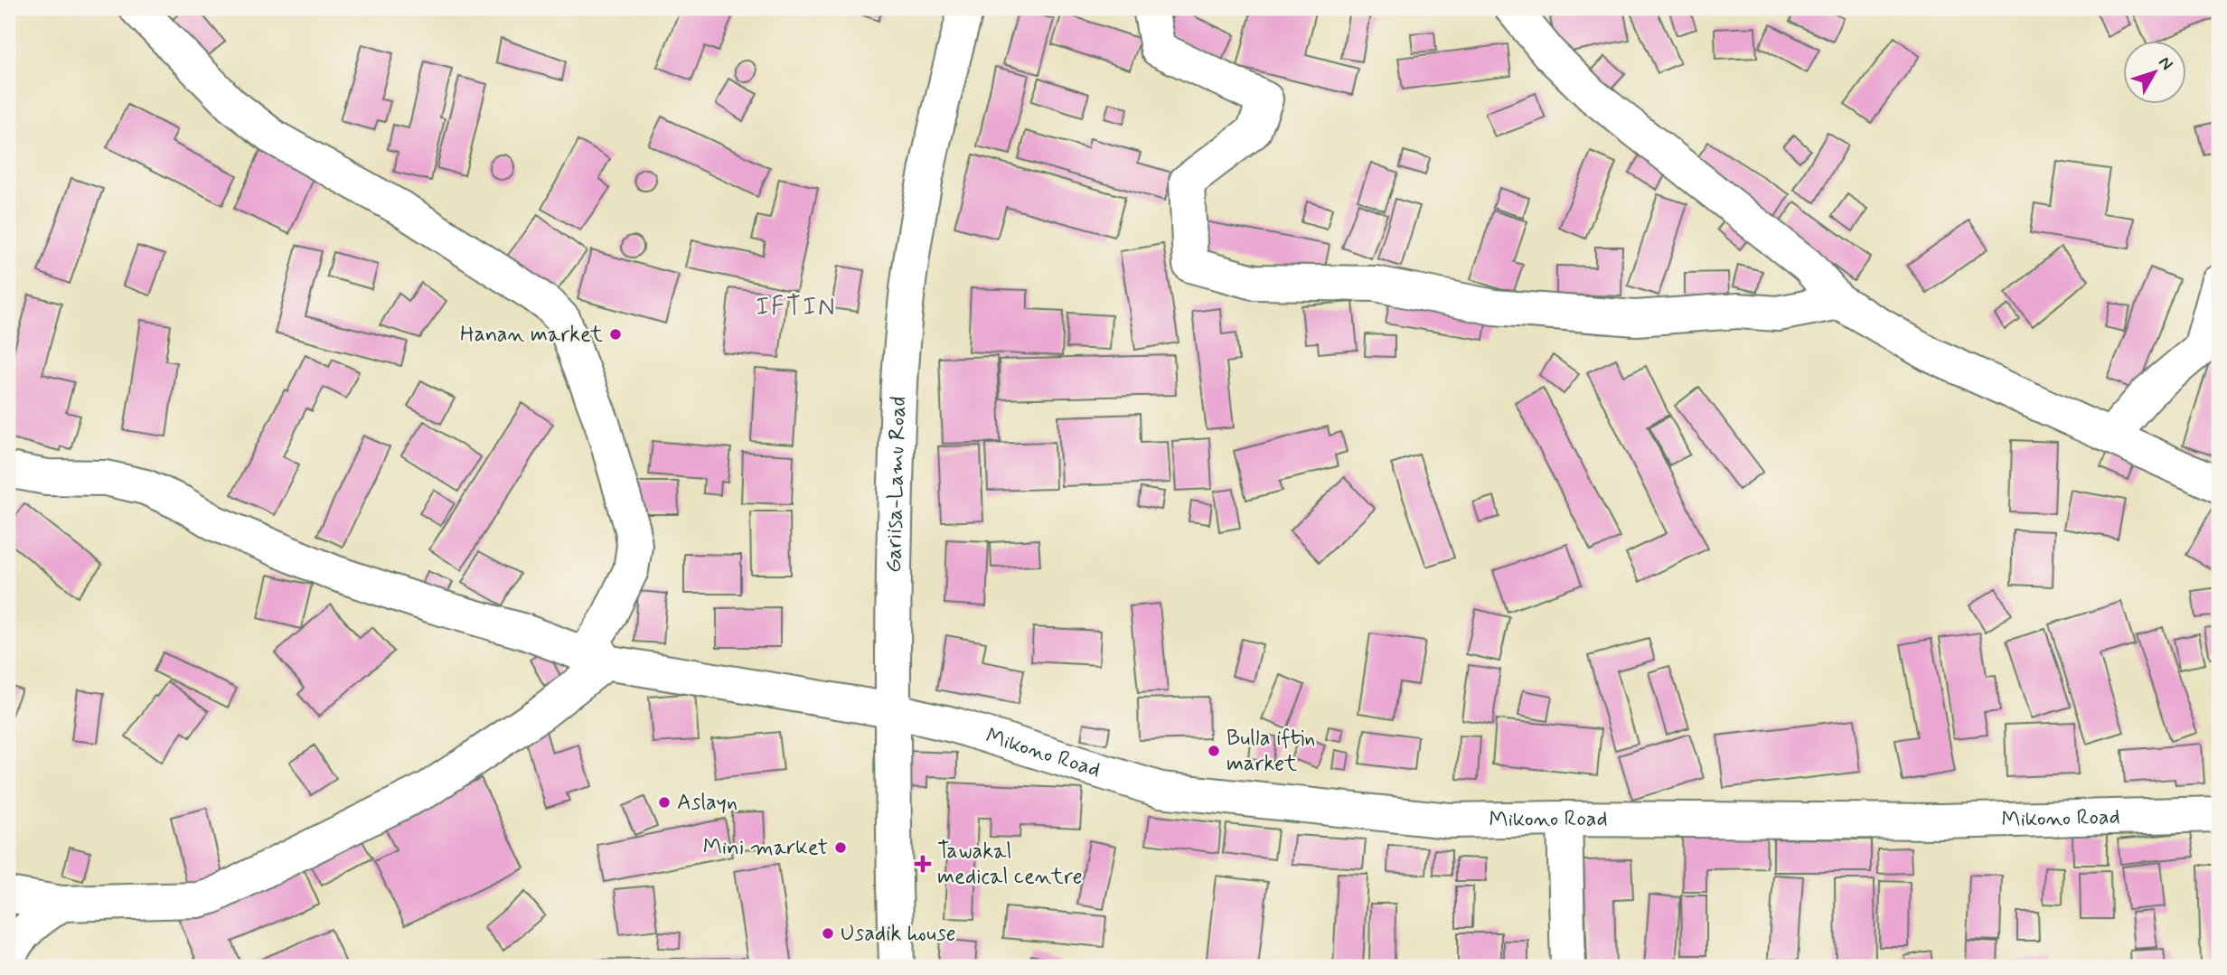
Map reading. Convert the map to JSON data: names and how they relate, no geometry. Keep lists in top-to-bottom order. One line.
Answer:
{"streets":{"street":["Gariisa-Lamu Road","Mikono Road"]},"crossings":[["Gariisa-Lamu Road","Mikono Road"]],"districts":["IFTIN"],"places":{"other":["Hanan market","Bulla iftin market","Aslayn","Mini market","Usadik house"],"health":["Tawakal medical centre"]},"north":"top right"}
